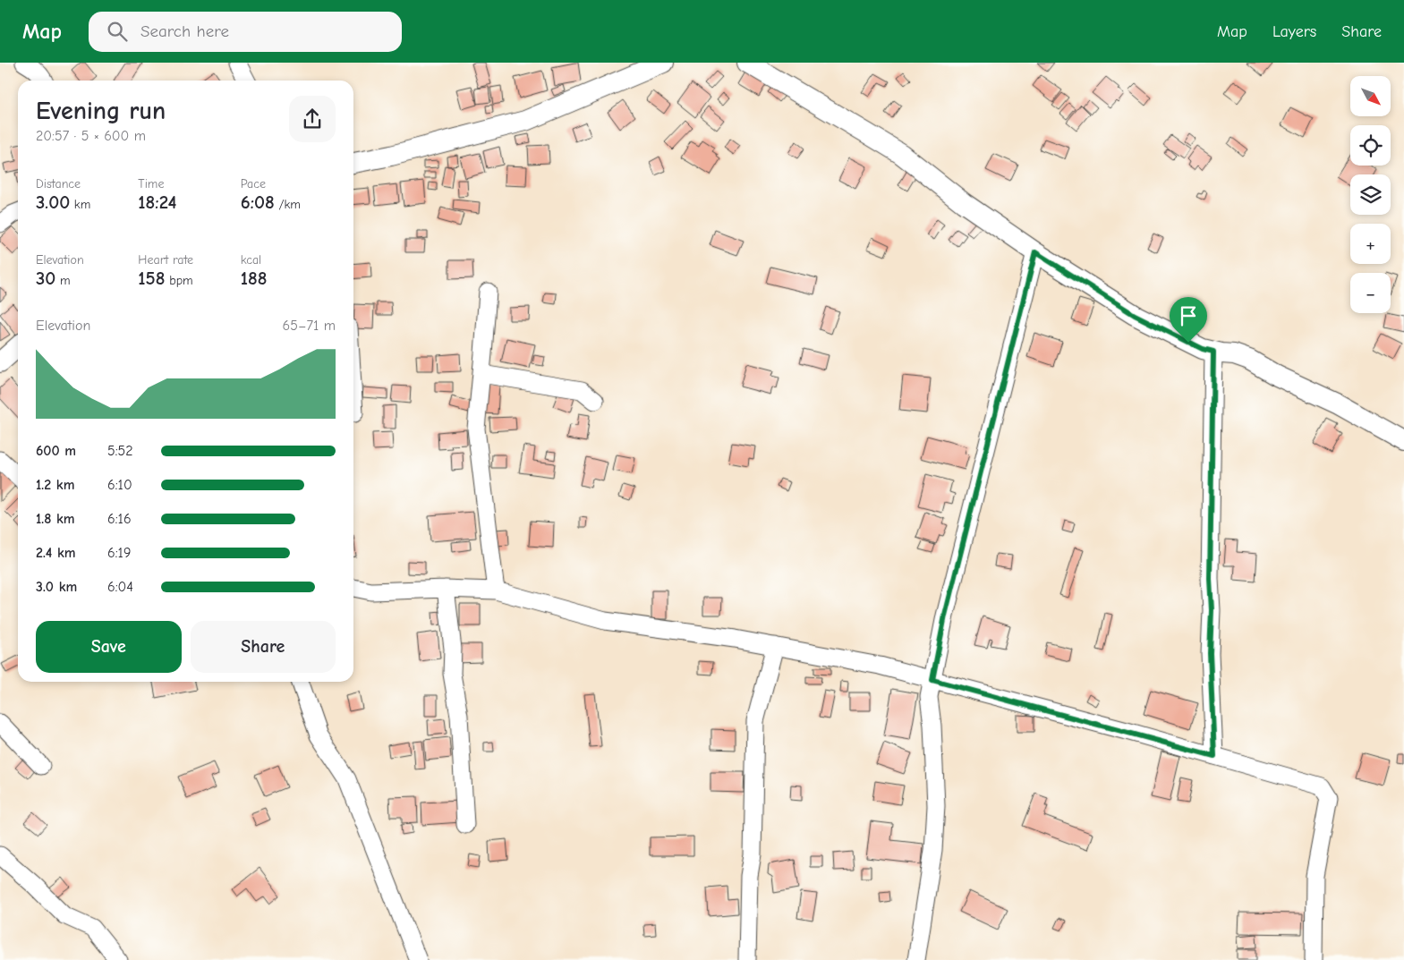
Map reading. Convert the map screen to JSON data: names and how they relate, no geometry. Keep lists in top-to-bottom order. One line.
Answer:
{"north":"bottom right","page":{"header":"Map","search":"Search here","nav":["Map","Layers","Share"],"map_buttons":["+","−"],"heading":["Evening run","20:57 · 5 × 600 m"],"stats":[["Distance","3.00 km"],["Time","18:24"],["Pace","6:08 /km"],["Elevation","30 m"],["Heart rate","158 bpm"],["kcal","188"]],"chart":["Elevation","65–71 m"],"list":[{"name":"600 m","note":"5:52"},{"name":"1.2 km","note":"6:10"},{"name":"1.8 km","note":"6:16"},{"name":"2.4 km","note":"6:19"},{"name":"3.0 km","note":"6:04"}],"buttons":["Save","Share"]}}
